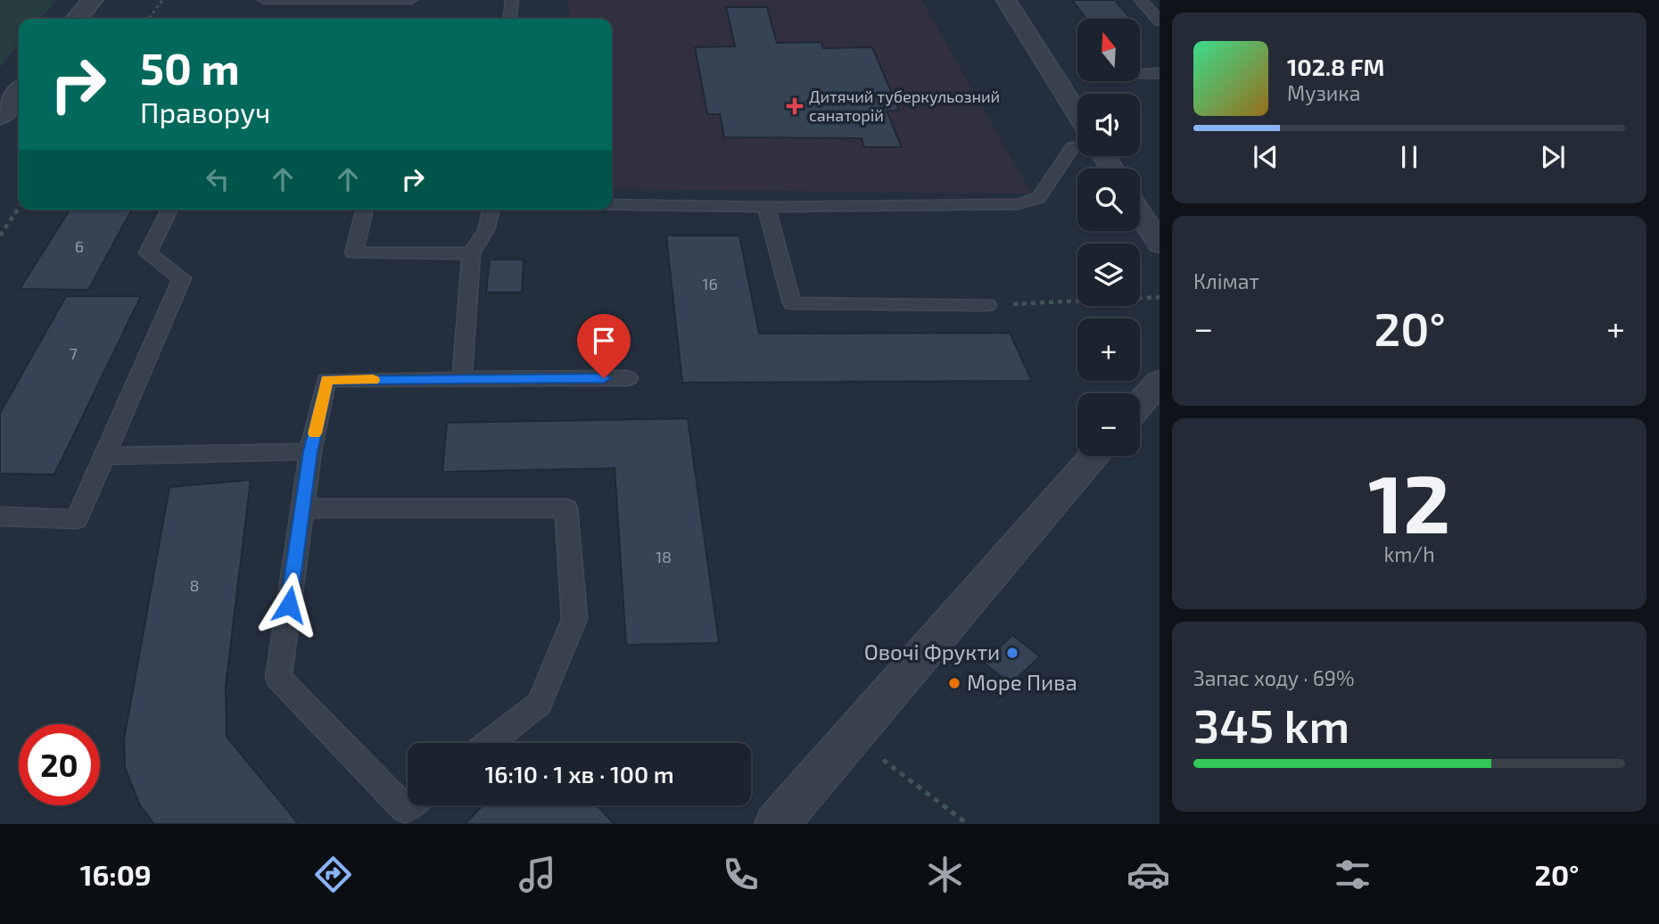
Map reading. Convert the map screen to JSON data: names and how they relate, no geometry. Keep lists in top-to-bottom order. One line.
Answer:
{"places":{"health":["Дитячий туберкульозний санаторій"],"other":["Овочі Фрукти","Море Пива"]},"house_numbers":["6","16","7","18","8"],"north":"top","page":{"map_buttons":["+","−"],"turn":["50 m","Праворуч"],"song":["102.8 FM","Музика"],"tile":["Клімат",["12","km/h"],["Запас ходу · 69%","345 km"]],"heat":["−","20°","+"],"limit":"20","trip":"16:10 · 1 хв · 100 m","tabs":["16:09","20°"]}}
